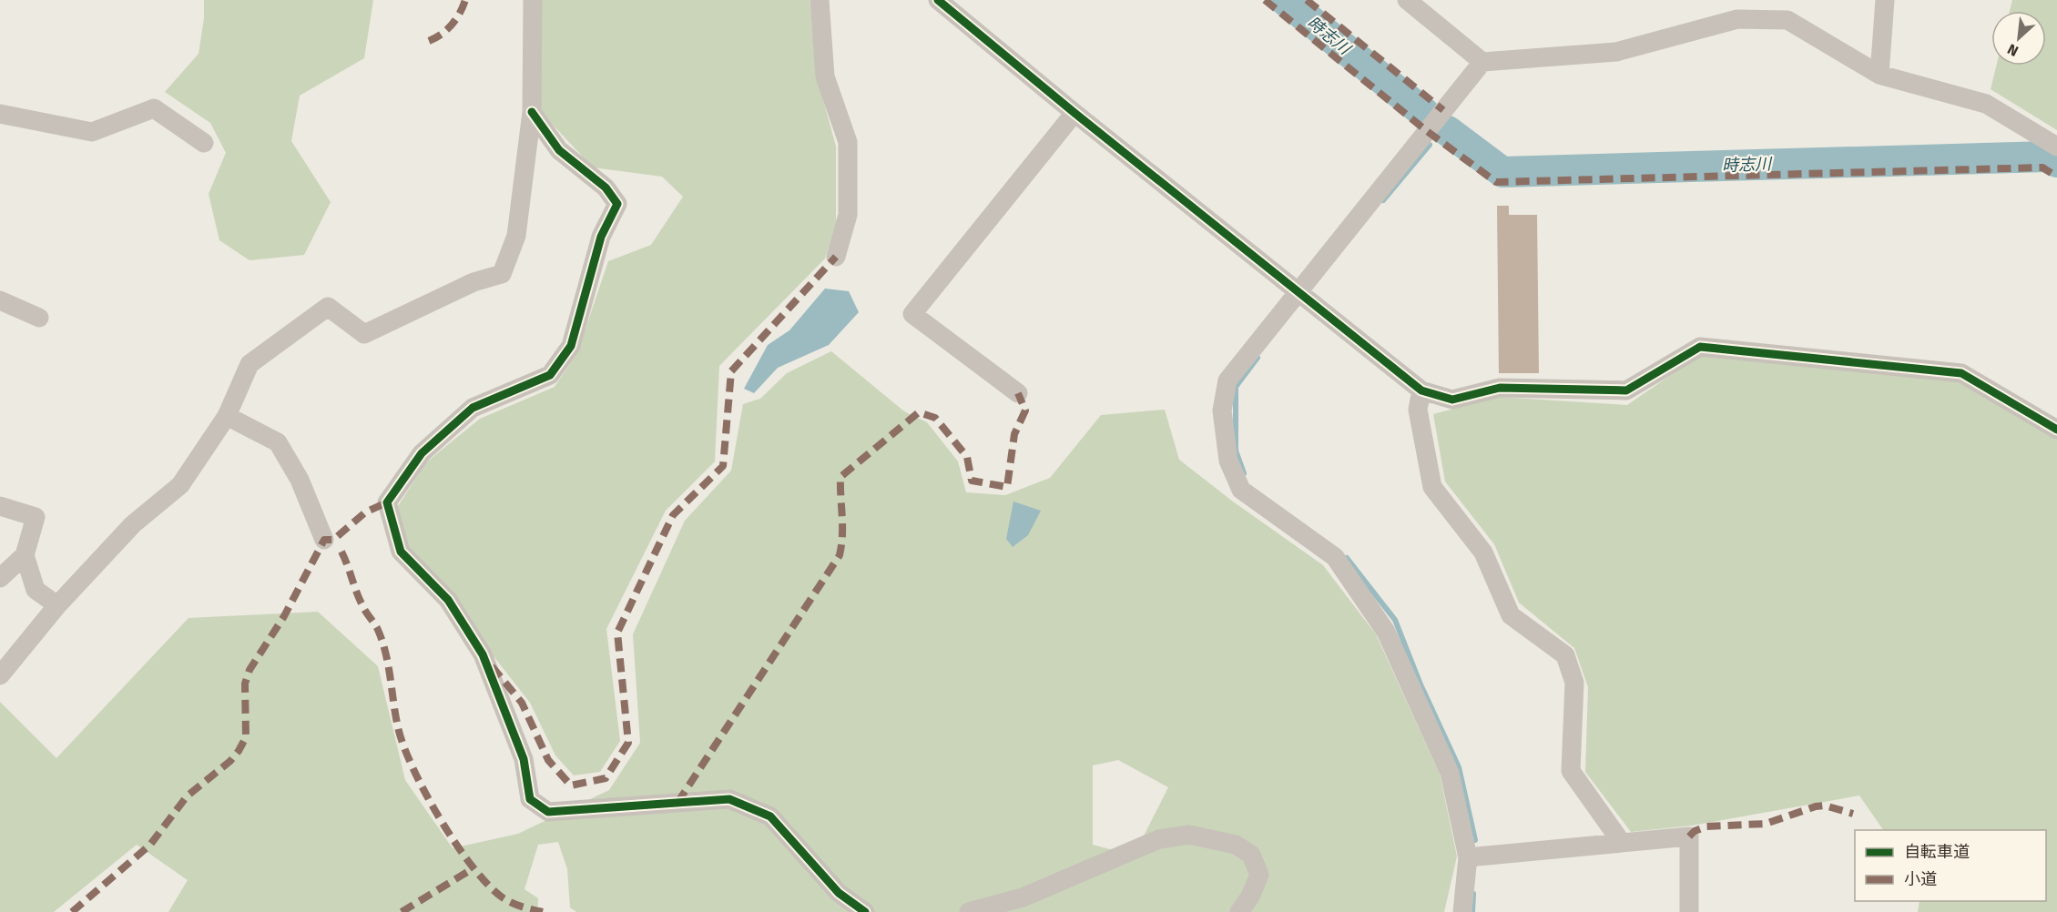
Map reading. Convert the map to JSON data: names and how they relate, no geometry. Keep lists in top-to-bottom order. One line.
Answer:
{"water":["時志川"],"legend":["自転車道","小道"],"north":"bottom left"}
